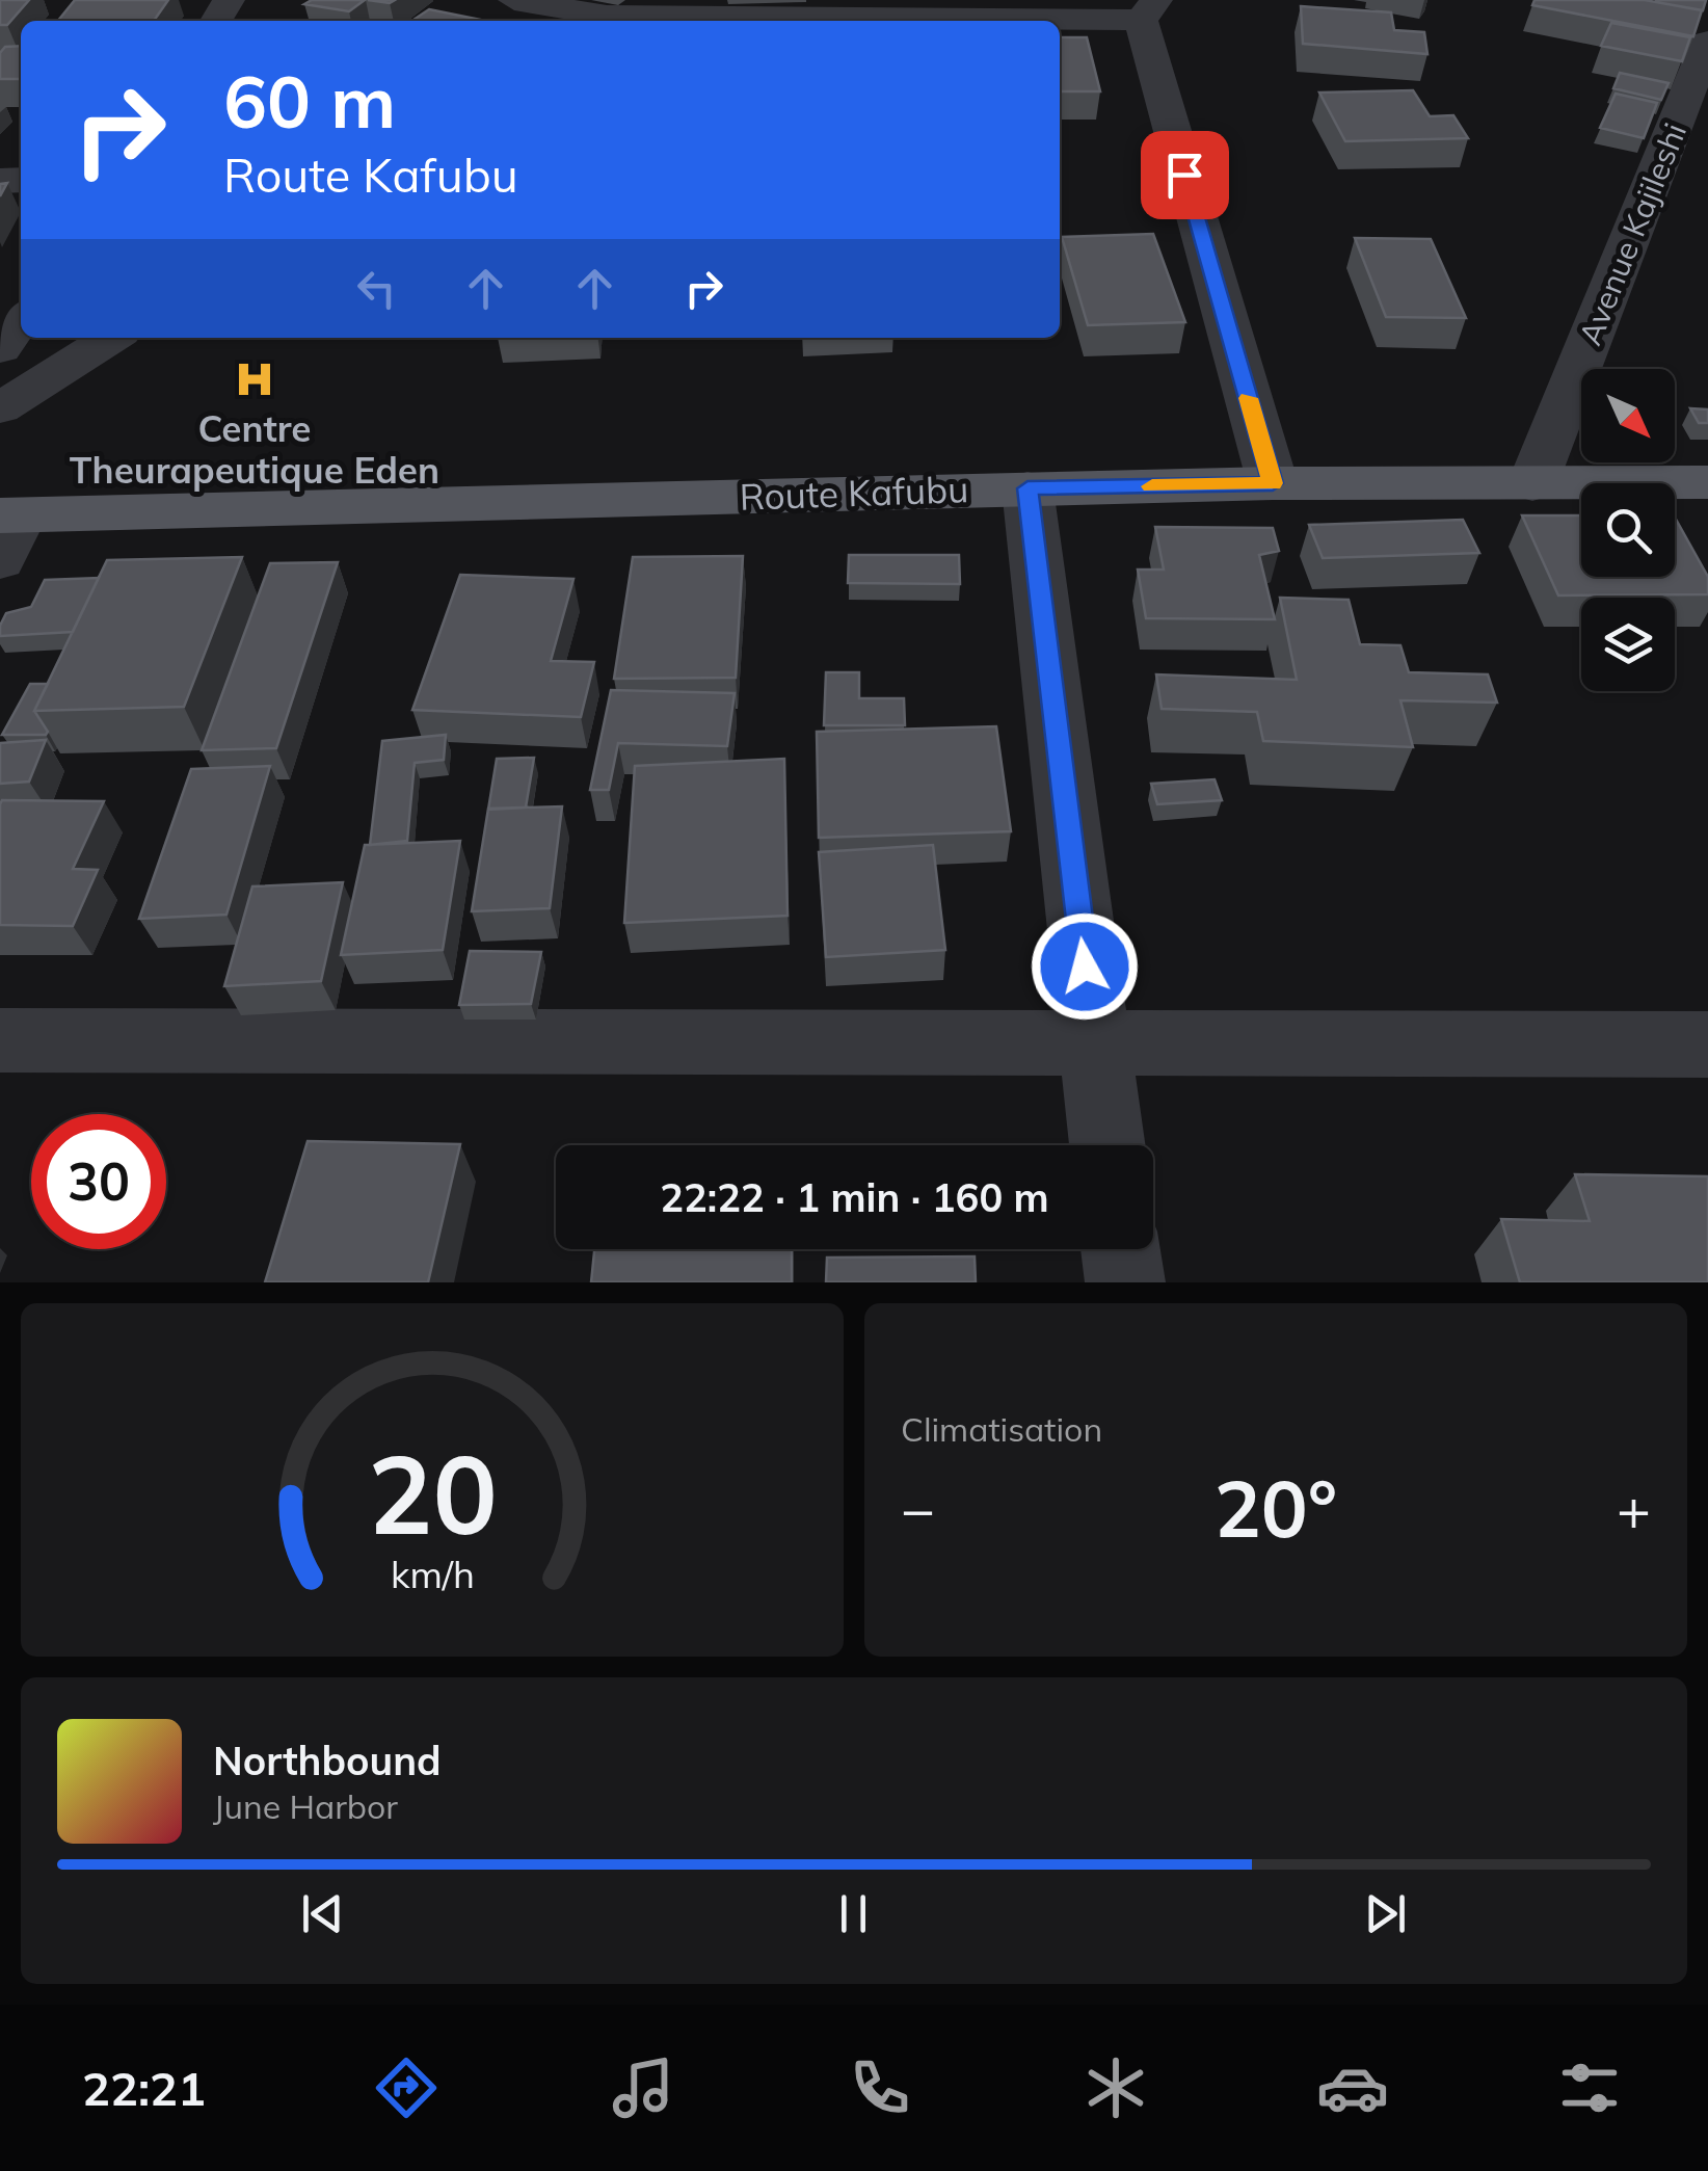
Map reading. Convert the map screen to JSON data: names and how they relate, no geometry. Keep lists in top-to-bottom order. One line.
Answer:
{"streets":{"main road":["Route Kafubu"],"street":["Avenue Kajileshi"]},"crossings":[["Avenue Kajileshi","Route Kafubu"]],"places":{"hospital":["Centre Theurapeutique Eden"]},"north":"bottom right","page":{"turn":["60 m","Route Kafubu"],"limit":"30","trip":"22:22 · 1 min · 160 m","tile":"Climatisation","heat":["−","20°","+"],"song":["Northbound","June Harbor"],"tabs":"22:21","gauge":["20","km/h"]}}
